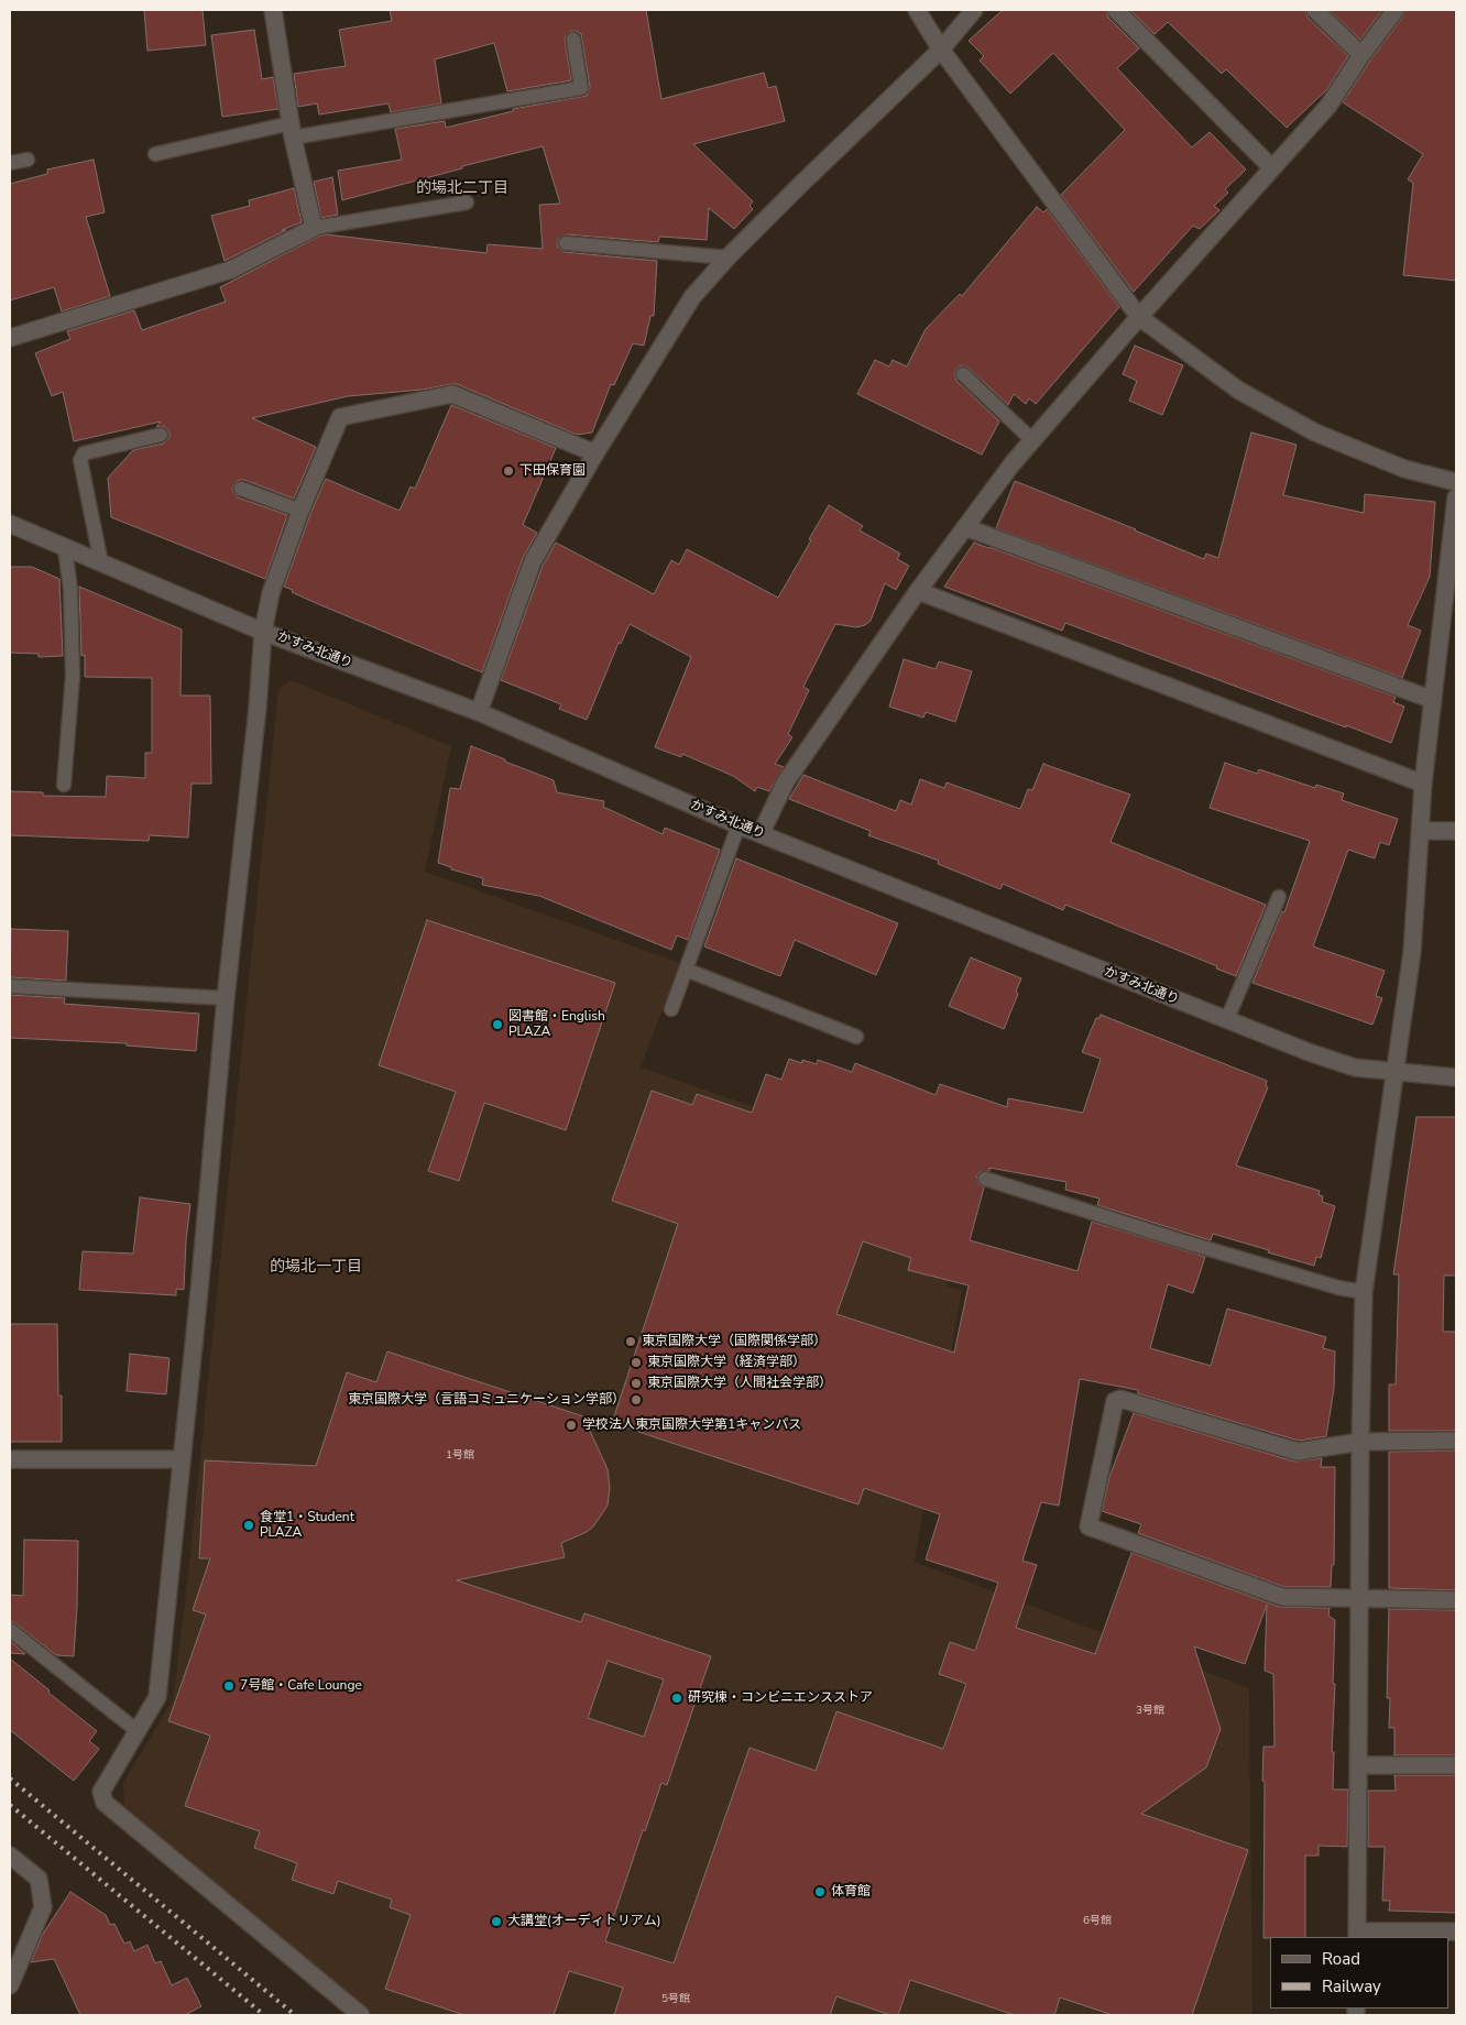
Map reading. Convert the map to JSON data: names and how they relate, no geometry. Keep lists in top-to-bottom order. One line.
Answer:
{"streets":{"street":["かすみ北通り"]},"districts":["的場北二丁目","的場北一丁目"],"places":["下田保育園","図書館・English PLAZA","東京国際大学（国際関係学部）","東京国際大学（経済学部）","東京国際大学（人間社会学部）","東京国際大学（言語コミュニケーション学部）","学校法人東京国際大学第1キャンパス","食堂1・Student PLAZA","7号館・Cafe Lounge","研究棟・コンビニエンスストア","体育館","大講堂(オーディトリアム)"],"house_numbers":["1号館","3号館","6号館","5号館"],"legend":["Road","Railway"]}
